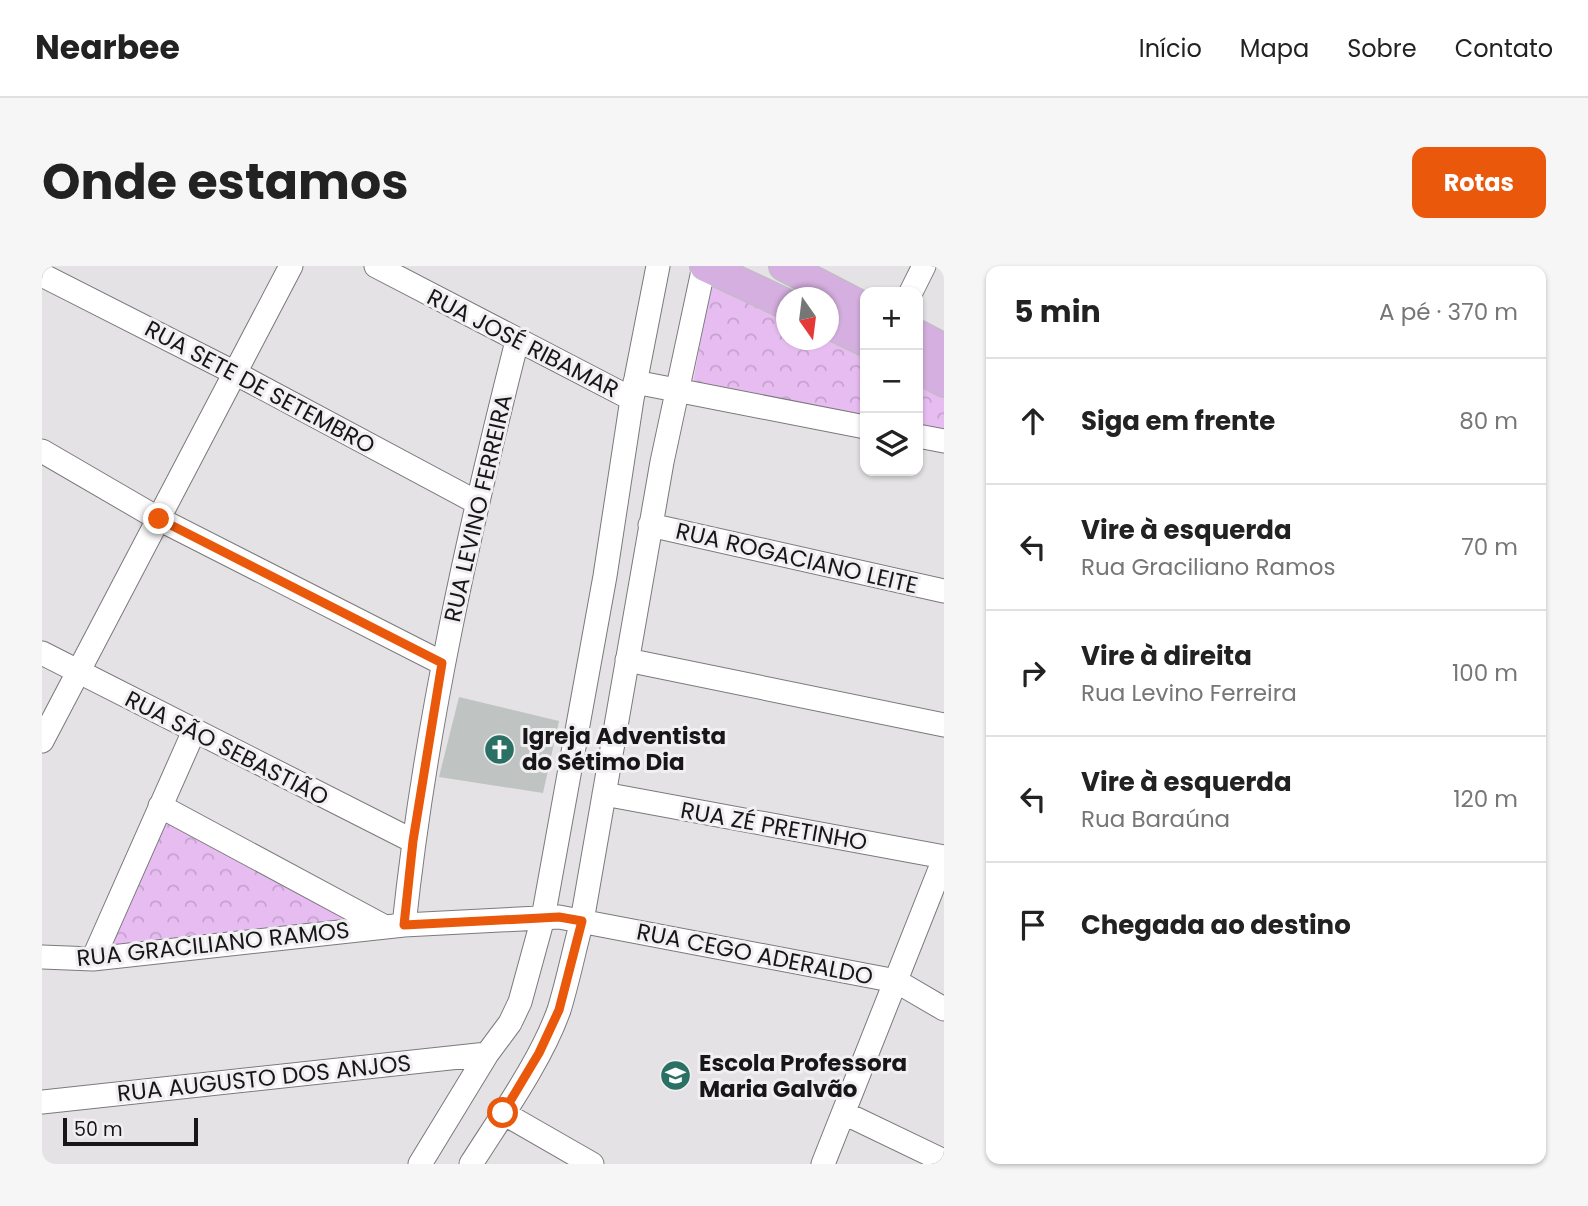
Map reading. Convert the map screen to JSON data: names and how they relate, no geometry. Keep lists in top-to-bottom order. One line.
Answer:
{"streets":{"street":["RUA JOSÉ RIBAMAR","RUA SETE DE SETEMBRO","RUA LEVINO FERREIRA","RUA ROGACIANO LEITE","RUA SÃO SEBASTIÃO","RUA ZÉ PRETINHO","RUA GRACILIANO RAMOS","RUA CEGO ADERALDO","RUA AUGUSTO DOS ANJOS"]},"crossings":[["RUA JOSÉ RIBAMAR","RUA LEVINO FERREIRA"],["RUA SETE DE SETEMBRO","RUA LEVINO FERREIRA"],["RUA LEVINO FERREIRA","RUA SÃO SEBASTIÃO"],["RUA LEVINO FERREIRA","RUA GRACILIANO RAMOS"],["RUA GRACILIANO RAMOS","RUA CEGO ADERALDO"]],"places":{"church":["Igreja Adventista do Sétimo Dia"],"school or university":["Escola Professora Maria Galvão"]},"scale_bar":"50 m","north":"bottom","page":{"header":"Nearbee","nav":["Início","Mapa","Sobre","Contato"],"title":"Onde estamos","buttons":"Rotas","heading":["5 min","A pé · 370 m"],"map_buttons":["+","−"],"list":[["Siga em frente","80 m"],["Vire à esquerda","Rua Graciliano Ramos","70 m"],["Vire à direita","Rua Levino Ferreira","100 m"],["Vire à esquerda","Rua Baraúna","120 m"],"Chegada ao destino"],"scale":"50 m"}}
